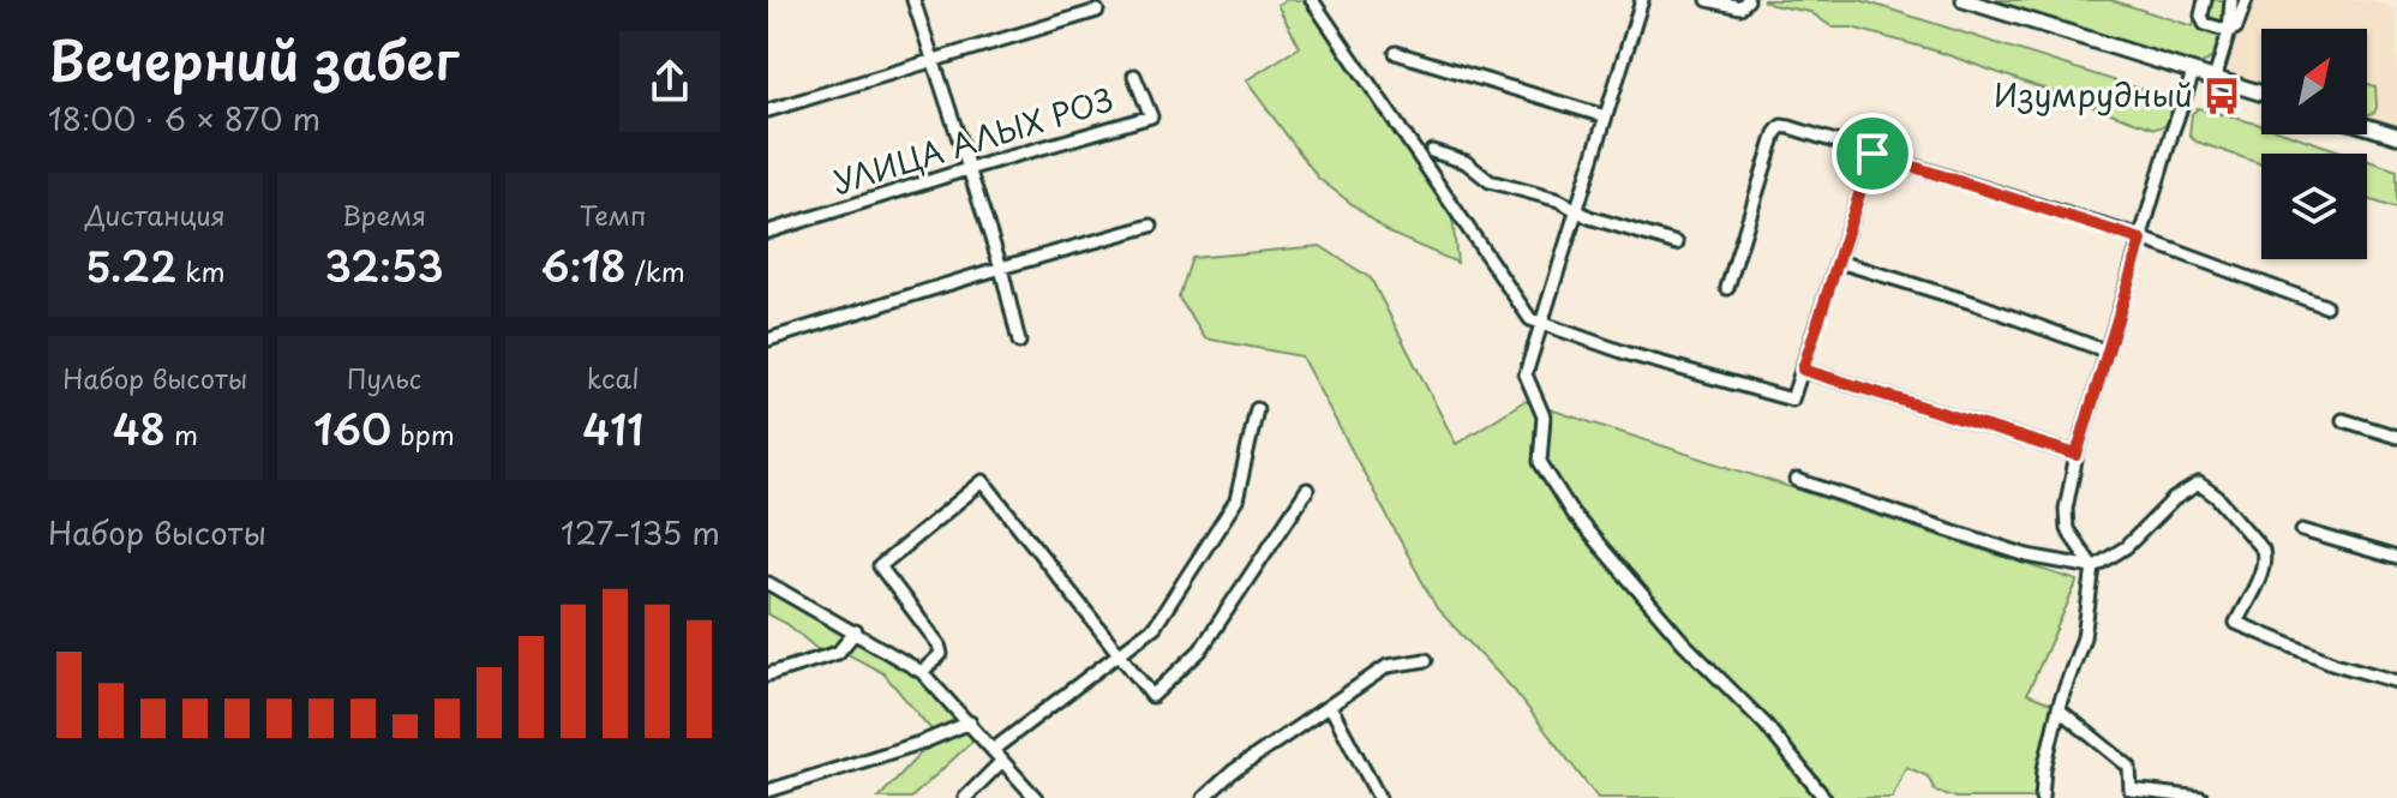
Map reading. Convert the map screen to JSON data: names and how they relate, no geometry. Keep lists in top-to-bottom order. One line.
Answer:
{"streets":{"street":["УЛИЦА АЛЫХ РОЗ"]},"places":{"bus stop":["Изумрудный"]},"north":"top right","page":{"heading":["Вечерний забег","18:00 · 6 × 870 m"],"stats":[["Дистанция","5.22 km"],["Время","32:53"],["Темп","6:18 /km"],["Набор высоты","48 m"],["Пульс","160 bpm"],["kcal","411"]],"chart":["Набор высоты","127–135 m"]}}
